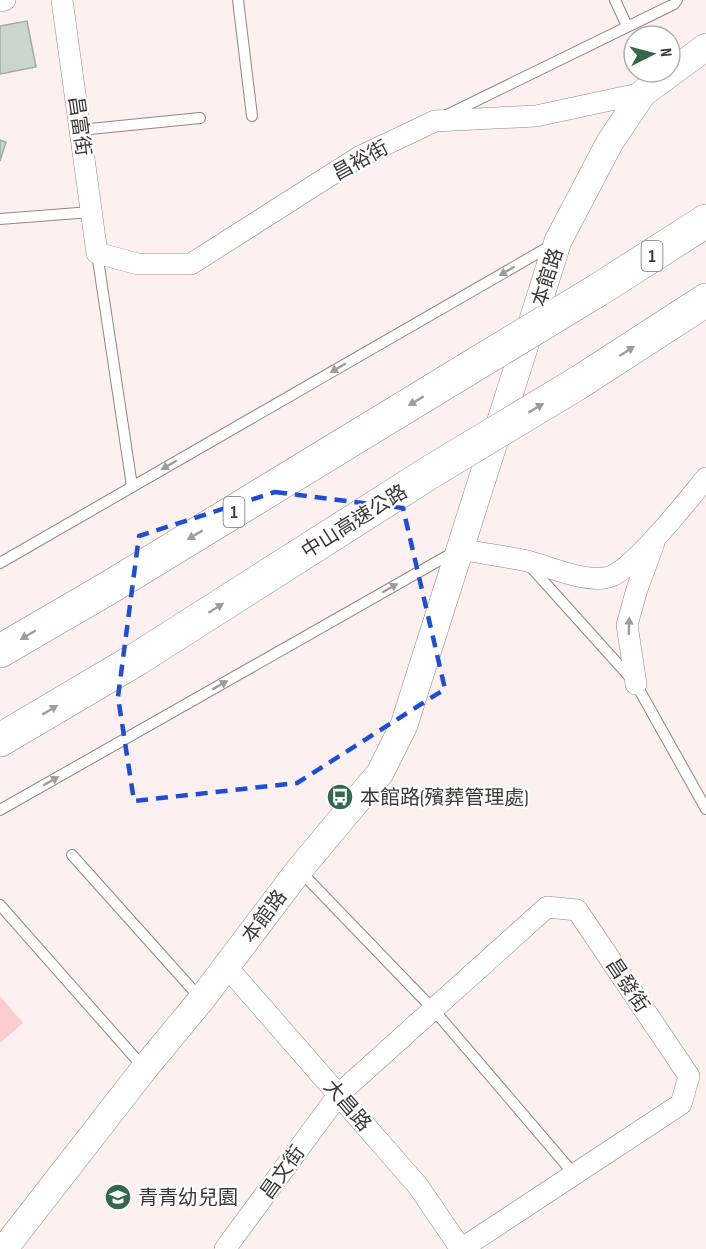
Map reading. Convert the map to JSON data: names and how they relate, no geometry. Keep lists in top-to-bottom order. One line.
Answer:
{"streets":{"highway":["1","中山高速公路"],"street":["昌富街","昌裕街","本館路","昌發街","大昌路","昌文街"]},"crossings":[["昌富街","昌裕街"],["昌裕街","本館路"],["本館路","大昌路"],["昌發街","大昌路"],["昌發街","昌文街"],["大昌路","昌文街"]],"places":{"bus stop":["本館路(殯葬管理處)"],"school or university":["青青幼兒園"]},"north":"right"}
